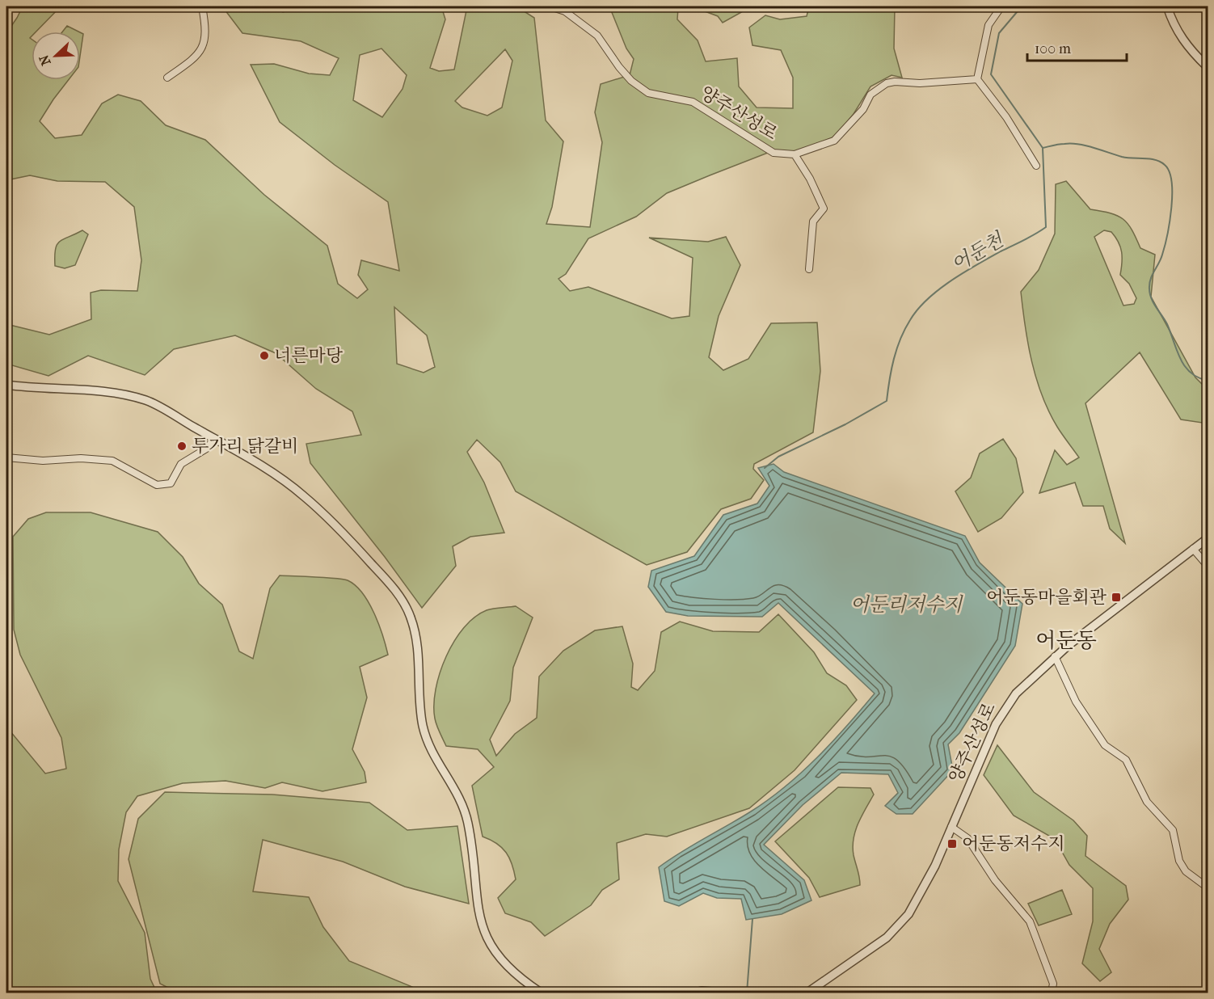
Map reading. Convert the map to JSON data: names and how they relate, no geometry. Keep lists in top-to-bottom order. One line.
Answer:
{"streets":{"street":["양주산성로"]},"districts":["어둔동"],"water":["어둔천","어둔리저수지"],"places":{"other":["너른마당","투가리 닭갈비"],"transit":["어둔동마을회관","어둔동저수지"]},"scale_bar":"100 m","north":"bottom left"}
